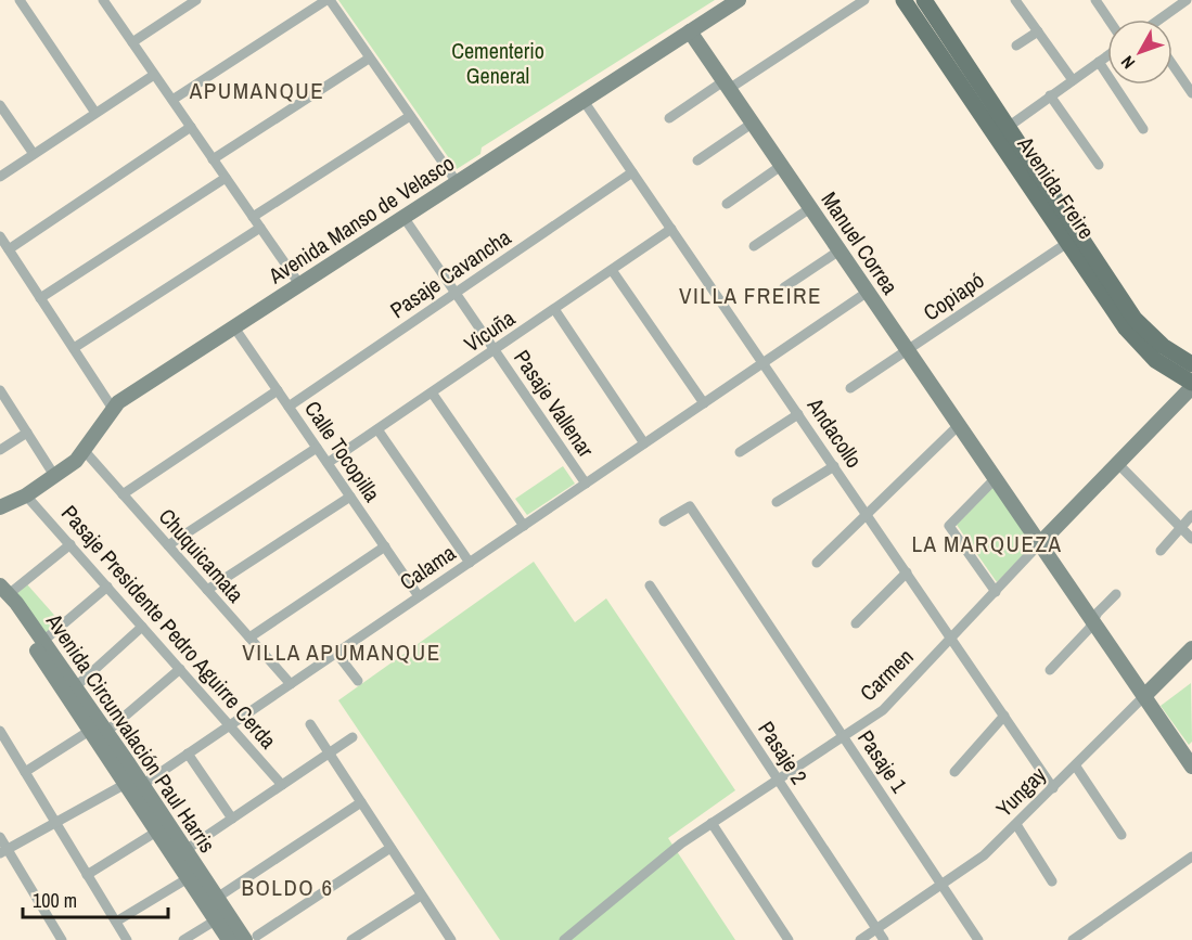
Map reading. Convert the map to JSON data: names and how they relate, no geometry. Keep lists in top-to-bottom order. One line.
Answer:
{"streets":{"main road":["Avenida Freire"],"street":["Avenida Manso de Velasco","Manuel Correa","Pasaje Cavancha","Copiapó","Vicuña","Pasaje Vallenar","Andacollo","Calle Tocopilla","Chuquicamata","Calama","Pasaje Presidente Pedro Aguirre Cerda","Carmen","Avenida Circunvalación Paul Harris","Pasaje 2","Pasaje 1","Yungay"]},"crossings":[["Avenida Freire","Copiapó"],["Avenida Freire","Carmen"],["Avenida Manso de Velasco","Manuel Correa"],["Avenida Manso de Velasco","Pasaje Vallenar"],["Avenida Manso de Velasco","Andacollo"],["Avenida Manso de Velasco","Calle Tocopilla"],["Avenida Manso de Velasco","Chuquicamata"],["Avenida Manso de Velasco","Pasaje Presidente Pedro Aguirre Cerda"],["Manuel Correa","Copiapó"],["Manuel Correa","Calama"],["Manuel Correa","Carmen"],["Manuel Correa","Yungay"],["Pasaje Cavancha","Pasaje Vallenar"],["Pasaje Cavancha","Andacollo"],["Pasaje Cavancha","Calle Tocopilla"],["Vicuña","Pasaje Vallenar"],["Vicuña","Andacollo"],["Vicuña","Calle Tocopilla"],["Pasaje Vallenar","Calama"],["Andacollo","Calama"],["Andacollo","Carmen"],["Andacollo","Yungay"],["Calle Tocopilla","Calama"],["Chuquicamata","Calama"],["Calama","Pasaje Presidente Pedro Aguirre Cerda"],["Calama","Avenida Circunvalación Paul Harris"],["Carmen","Pasaje 2"],["Carmen","Pasaje 1"],["Pasaje 2","Yungay"],["Pasaje 1","Yungay"]],"districts":["APUMANQUE","VILLA FREIRE","LA MARQUEZA","VILLA APUMANQUE","BOLDO 6"],"parks":["Cementerio General"],"scale_bar":"100 m","north":"bottom left"}
